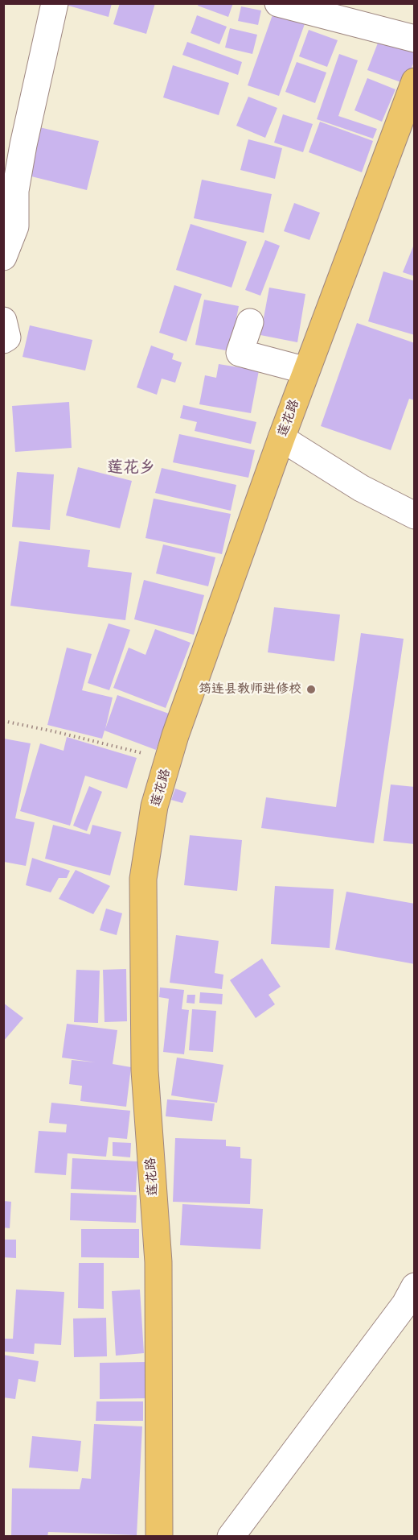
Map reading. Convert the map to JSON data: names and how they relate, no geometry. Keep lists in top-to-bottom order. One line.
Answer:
{"streets":{"main road":["莲花路"]},"districts":["莲花乡"],"places":["筠连县教师进修校"]}
